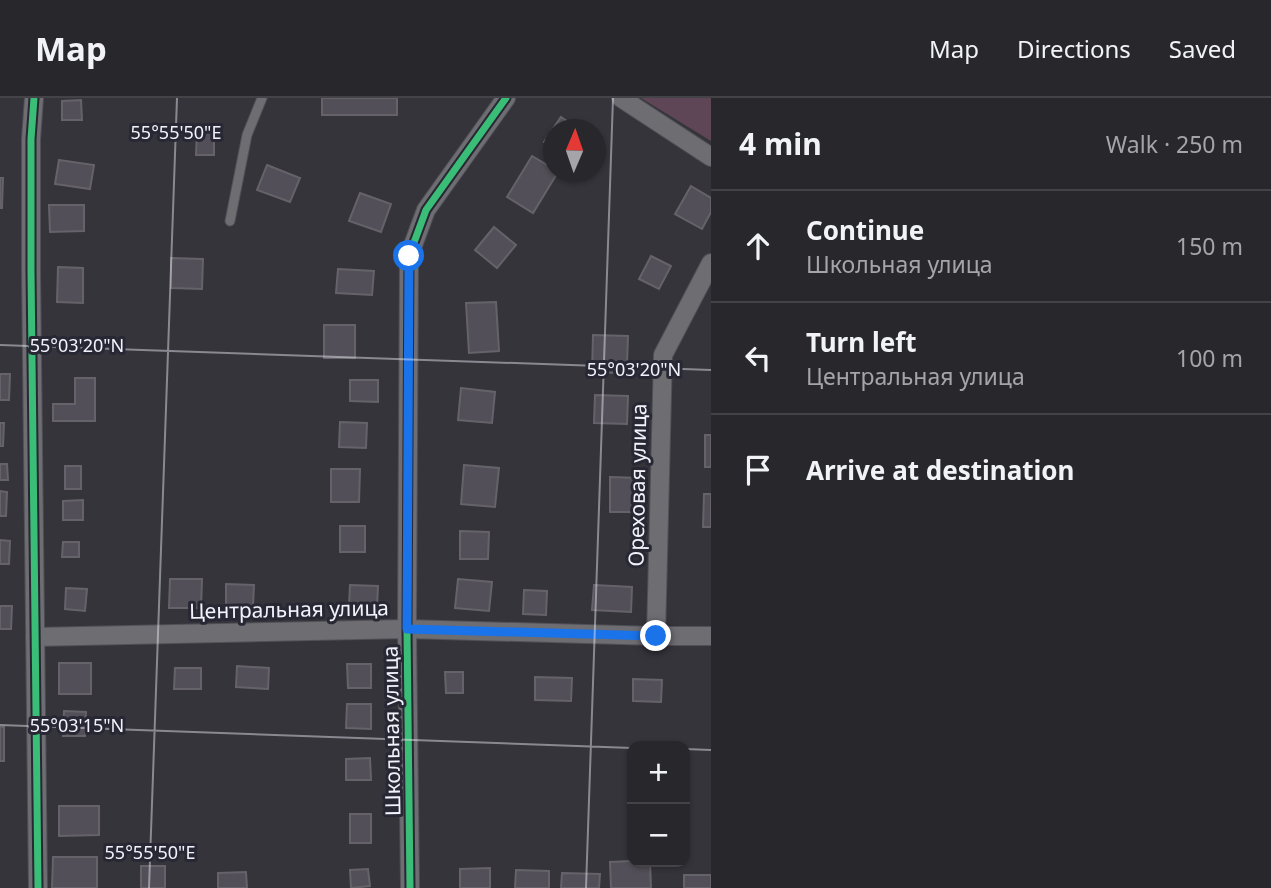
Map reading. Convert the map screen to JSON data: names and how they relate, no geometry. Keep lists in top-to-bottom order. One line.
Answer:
{"streets":{"street":["Ореховая улица","Центральная улица","Школьная улица"]},"crossings":[["Ореховая улица","Центральная улица"],["Центральная улица","Школьная улица"]],"north":"top","page":{"header":"Map","nav":["Map","Directions","Saved"],"heading":["4 min","Walk · 250 m"],"list":[["Continue","Школьная улица","150 m"],["Turn left","Центральная улица","100 m"],"Arrive at destination"],"map_buttons":["+","−"]},"coordinates":["55°55'50\"E","55°03'20\"N","55°03'15\"N"]}
